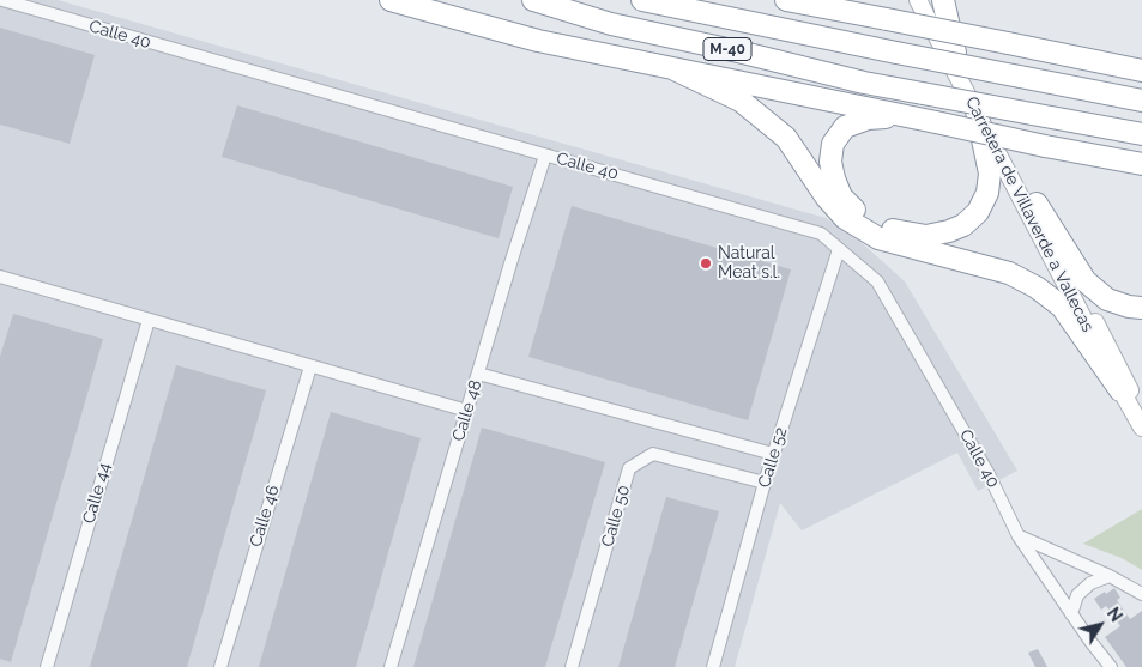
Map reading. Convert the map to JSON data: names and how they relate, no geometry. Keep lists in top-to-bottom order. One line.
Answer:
{"streets":{"highway":["M-40"],"main road":["Carretera de Villaverde a Vallecas"],"street":["Calle 40","Calle 48","Calle 52","Calle 44","Calle 46","Calle 50"]},"crossings":[["Calle 40","Calle 48"],["Calle 40","Calle 52"],["Calle 52","Calle 50"]],"places":["Natural Meat s.l."],"north":"top right"}
